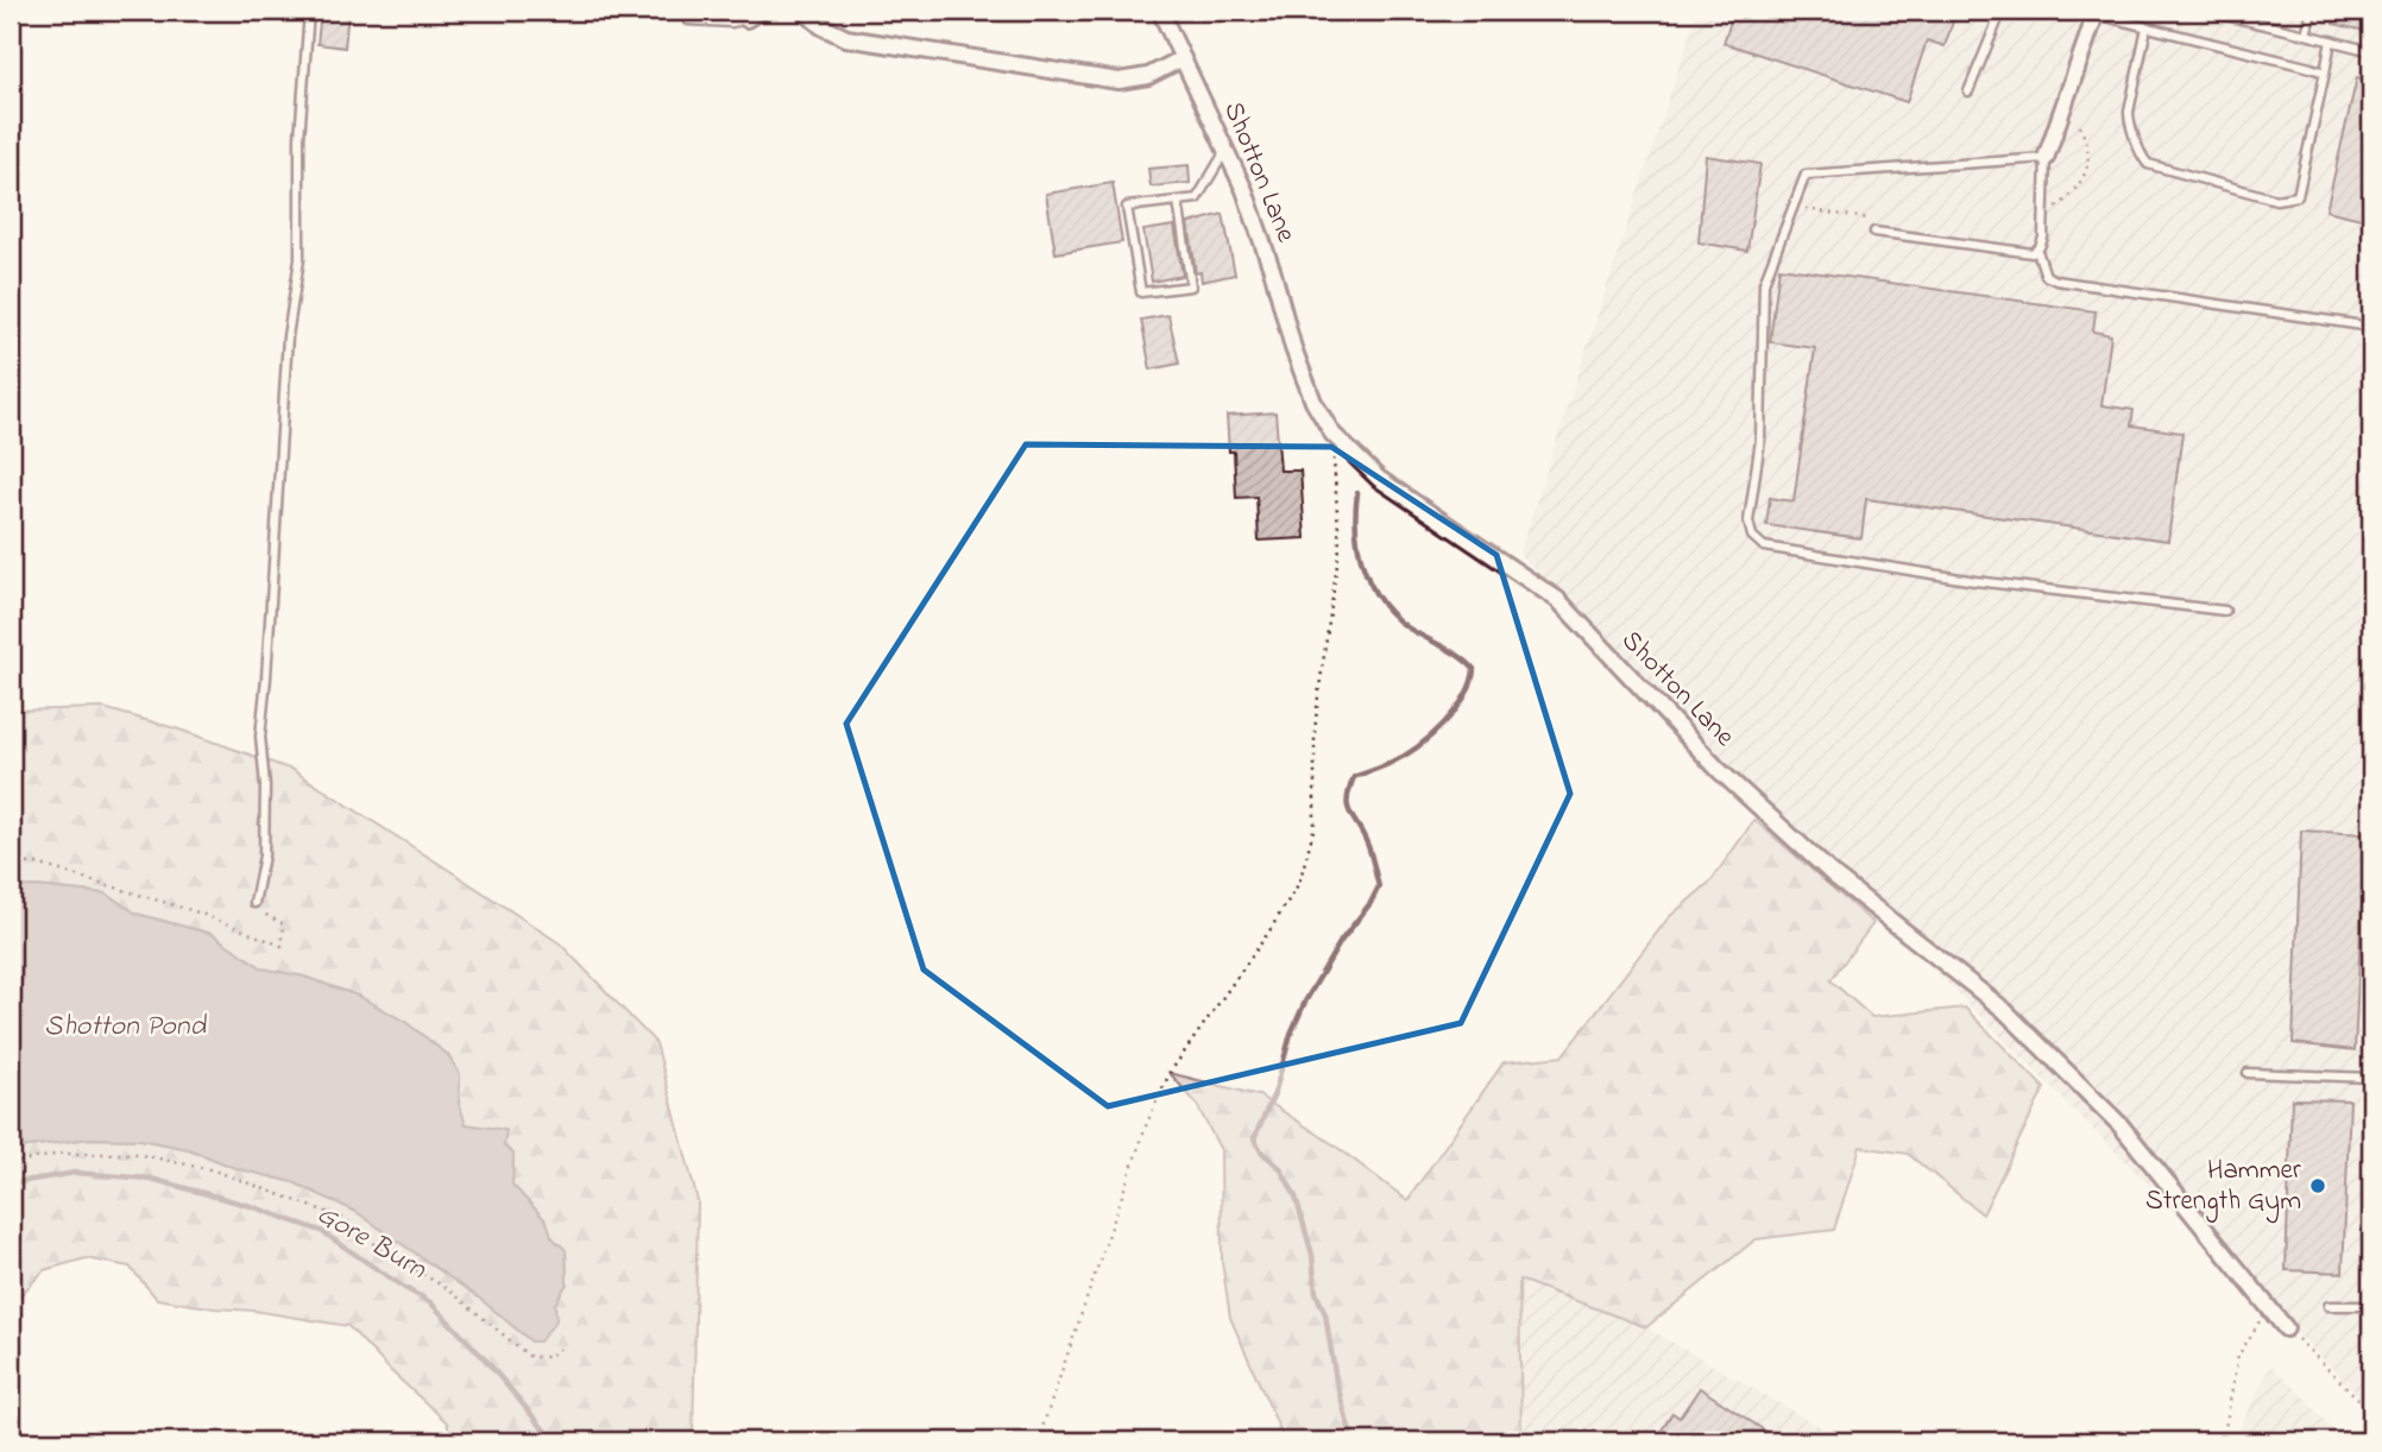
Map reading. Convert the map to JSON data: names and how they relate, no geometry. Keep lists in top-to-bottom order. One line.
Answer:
{"streets":{"street":["Shotton Lane"]},"water":["Shotton Pond","Gore Burn"],"places":["Hammer Strength Gym"]}
